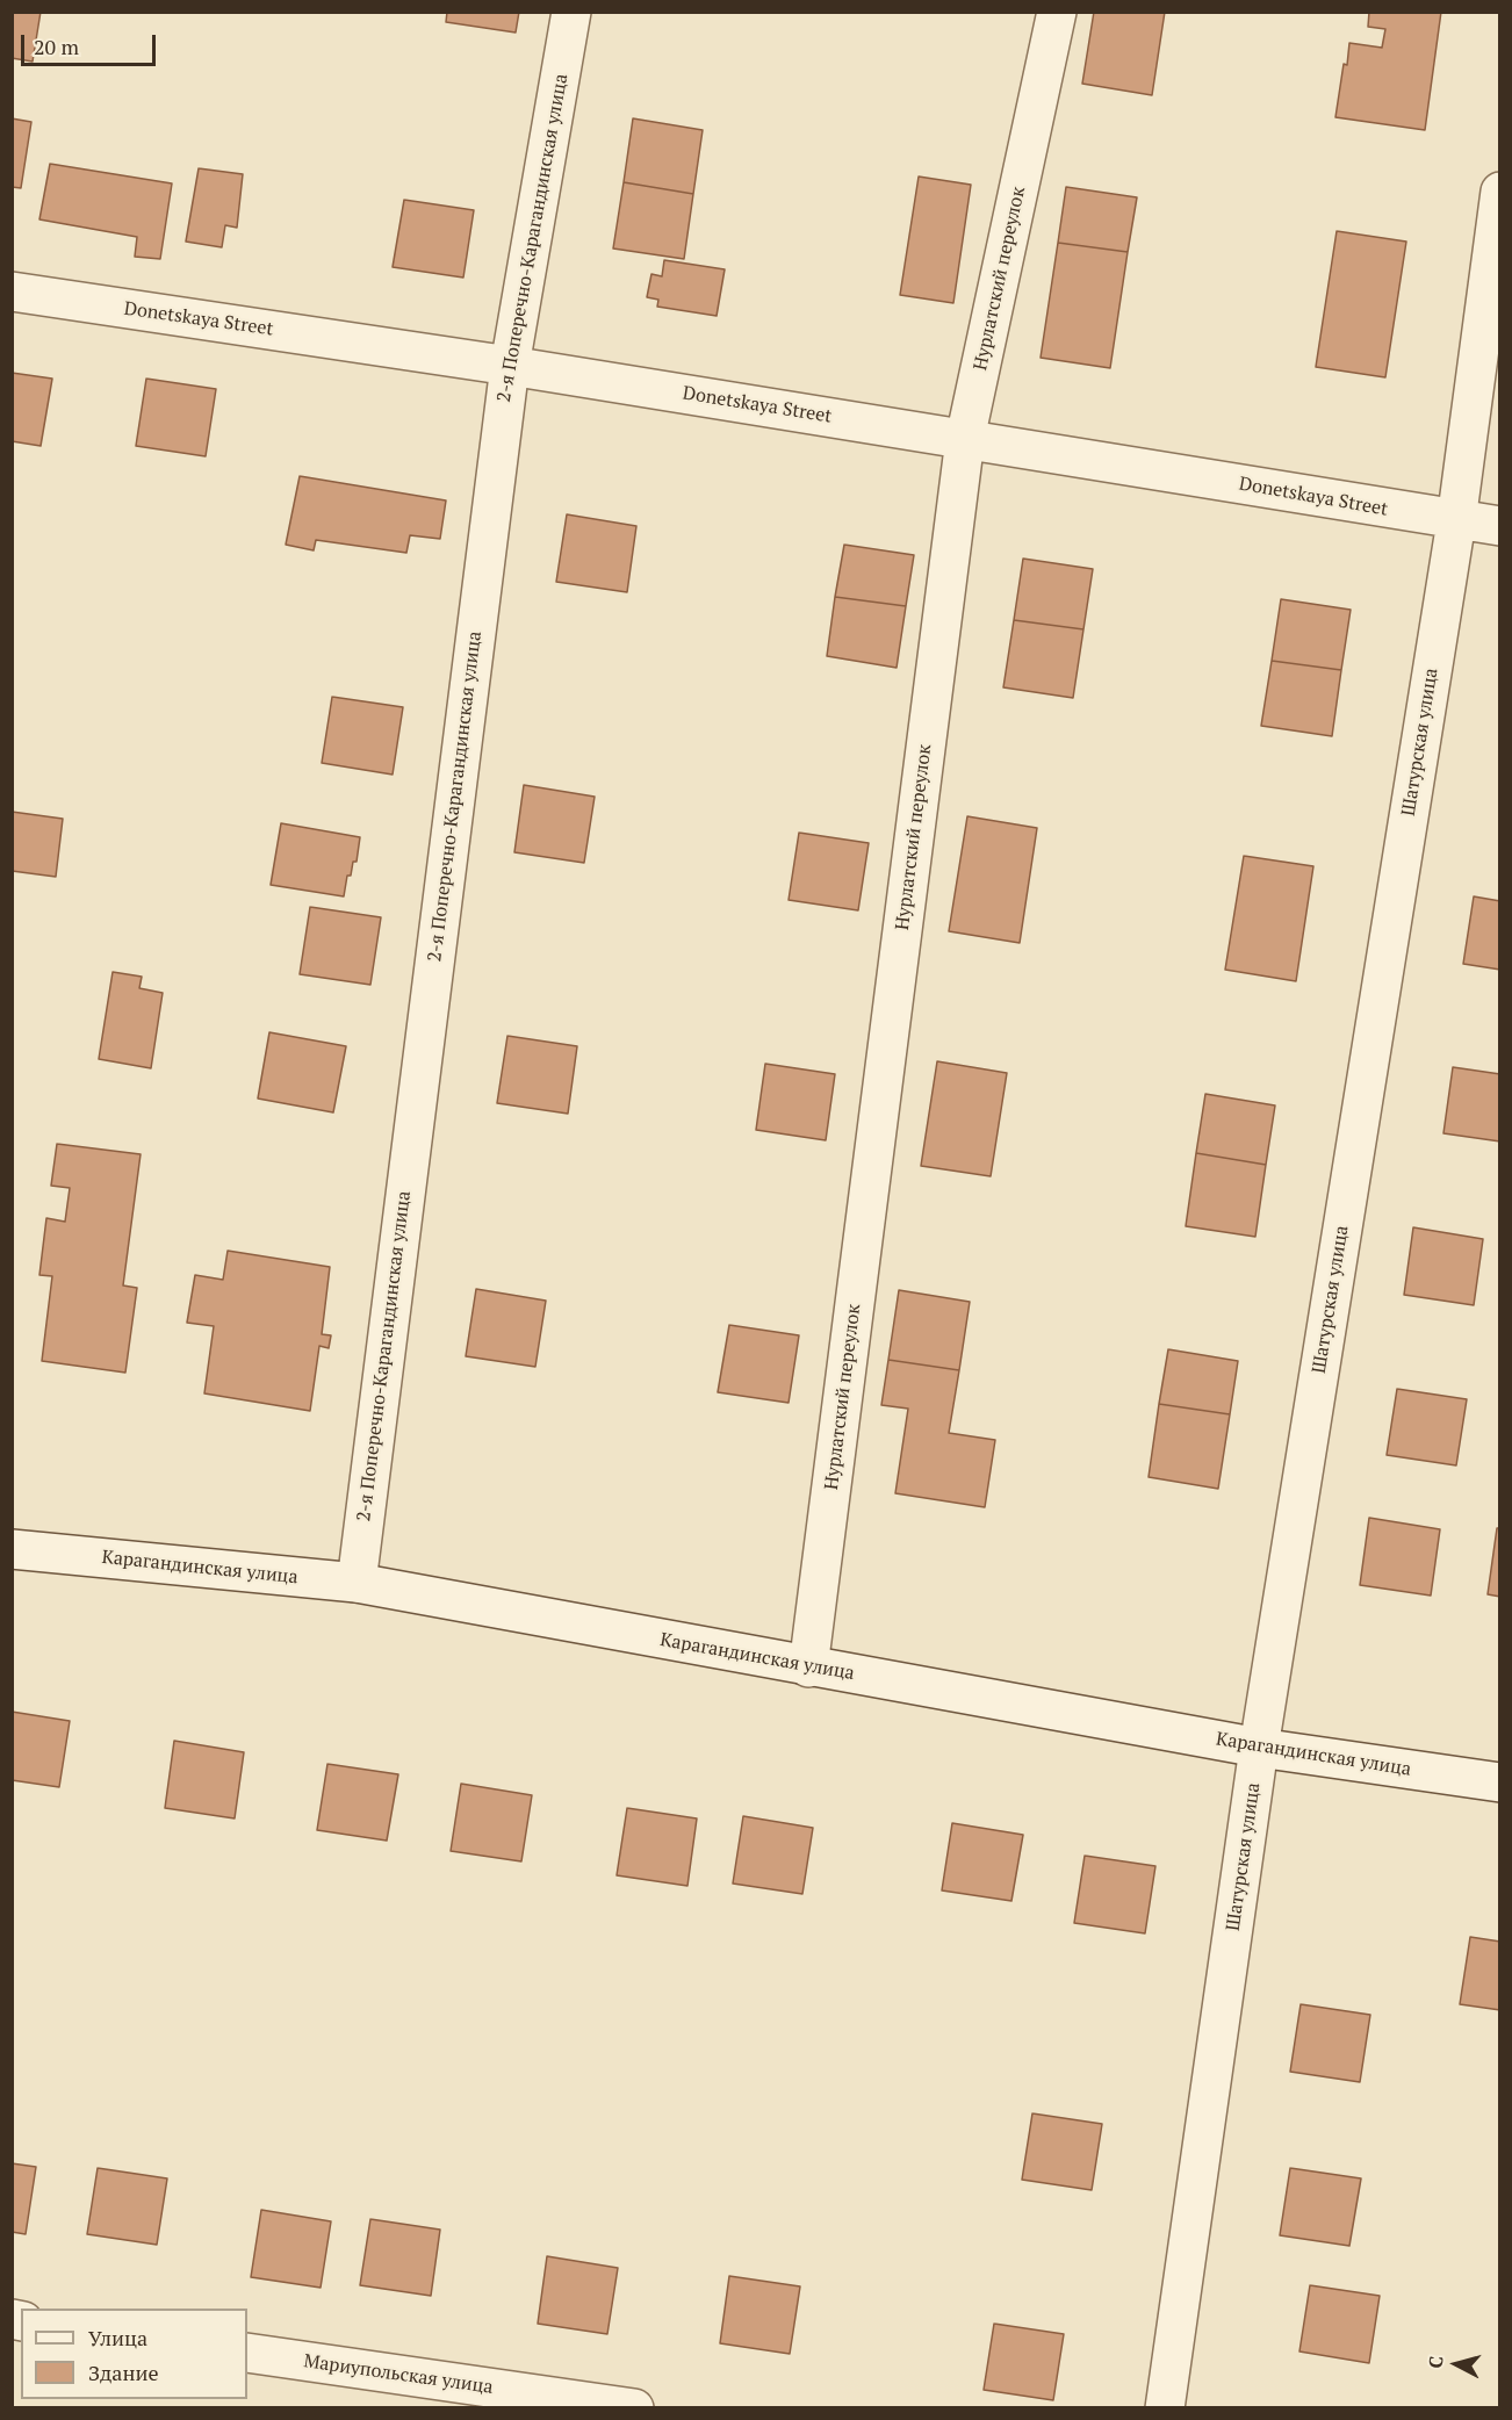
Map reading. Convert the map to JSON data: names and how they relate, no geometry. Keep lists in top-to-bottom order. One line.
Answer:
{"streets":{"street":["2-я Поперечно-Карагандинская улица","Нурлатский переулок","Donetskaya Street","Шатурская улица","Карагандинская улица","Мариупольская улица"]},"crossings":[["2-я Поперечно-Карагандинская улица","Donetskaya Street"],["2-я Поперечно-Карагандинская улица","Карагандинская улица"],["Нурлатский переулок","Donetskaya Street"],["Нурлатский переулок","Карагандинская улица"],["Donetskaya Street","Шатурская улица"],["Шатурская улица","Карагандинская улица"]],"legend":["Улица","Здание"],"scale_bar":"20 m","north":"left"}
